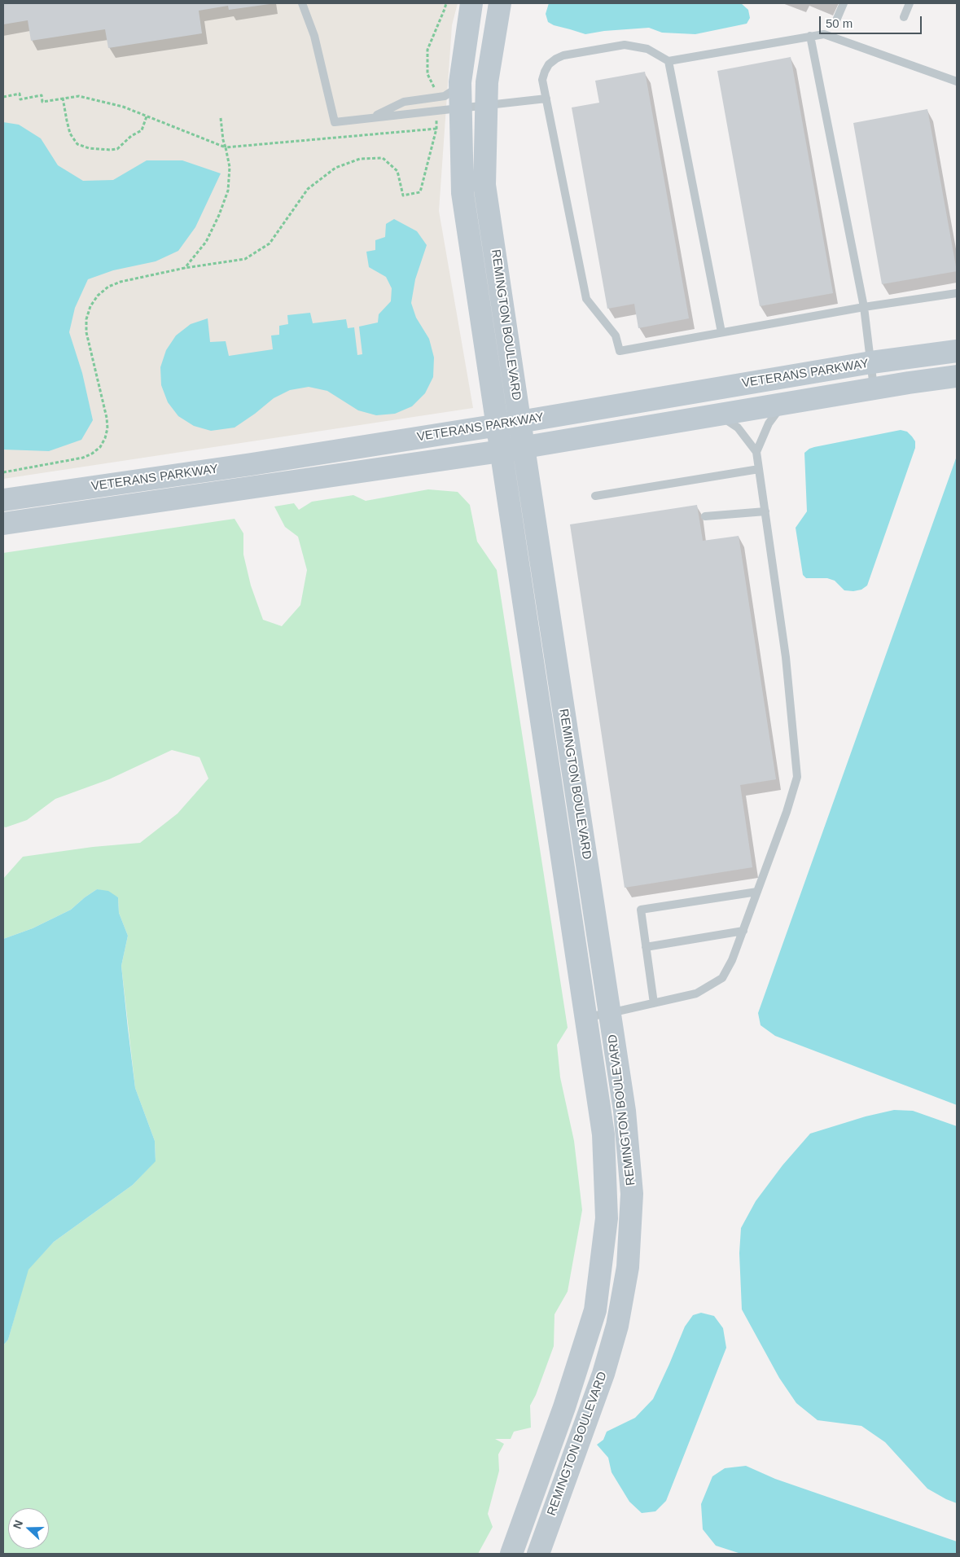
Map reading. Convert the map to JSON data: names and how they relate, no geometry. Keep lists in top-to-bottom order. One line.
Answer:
{"streets":{"street":["REMINGTON BOULEVARD","VETERANS PARKWAY"]},"crossings":[["REMINGTON BOULEVARD","VETERANS PARKWAY"]],"scale_bar":"50 m","north":"left"}
